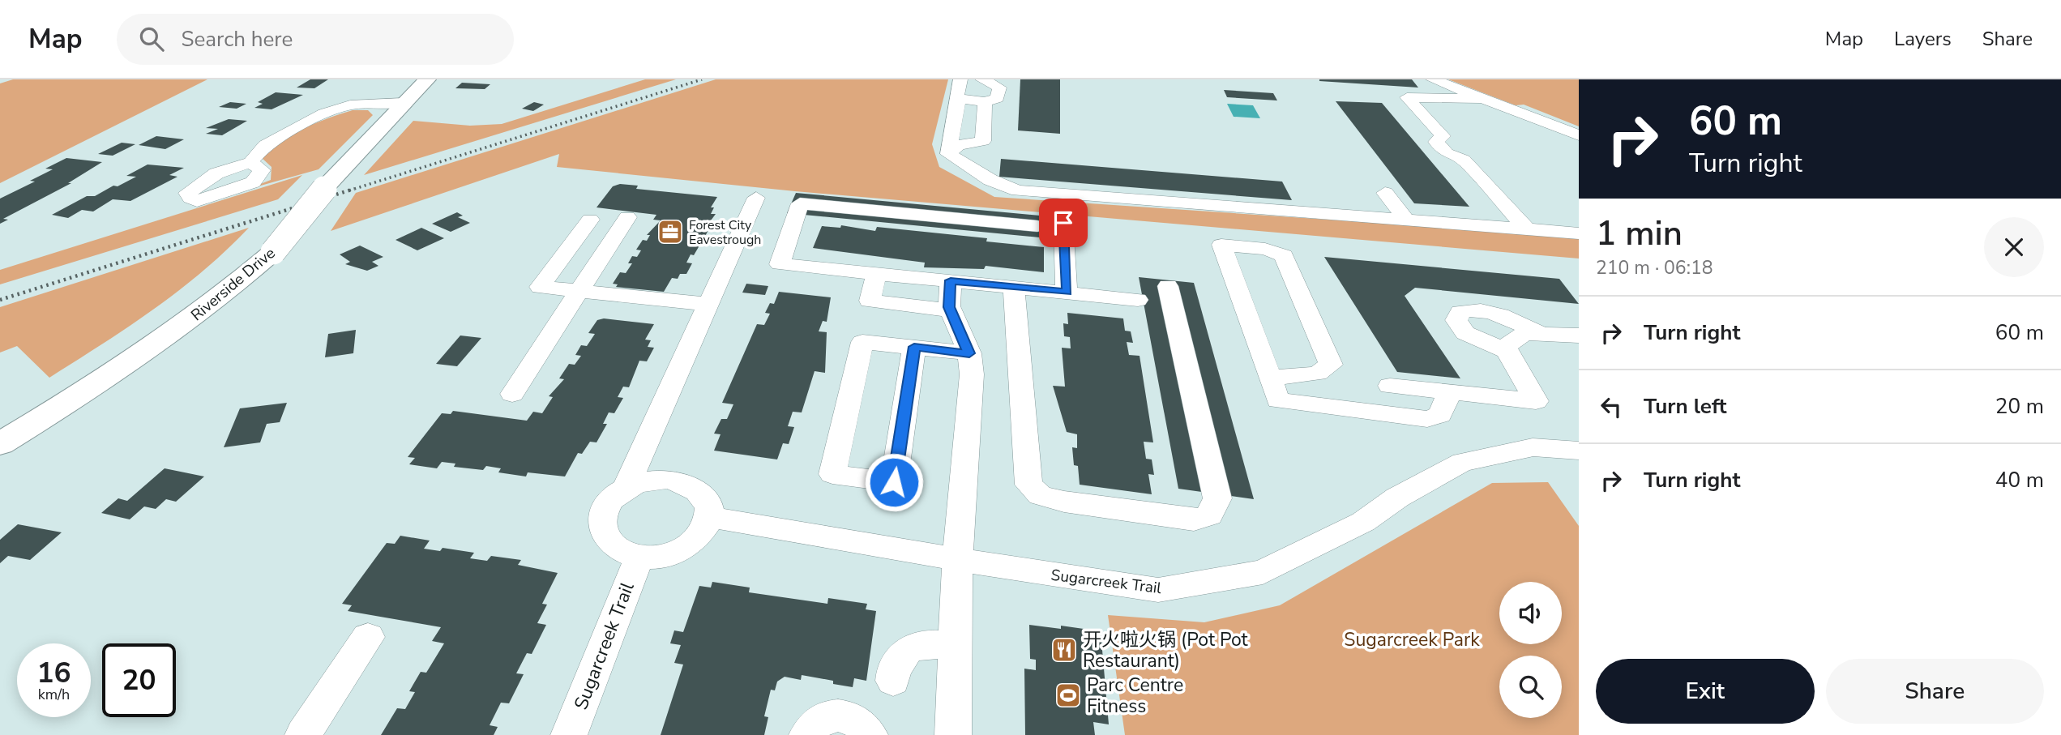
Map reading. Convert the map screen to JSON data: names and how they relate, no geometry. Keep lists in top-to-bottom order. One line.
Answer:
{"streets":{"main road":["Riverside Drive"],"street":["Sugarcreek Trail"]},"parks":["Sugarcreek Park"],"places":{"office":["Forest City Eavestrough"],"restaurant":["开火啦火锅 (Pot Pot Restaurant)"],"sports":["Parc Centre Fitness"]},"page":{"header":"Map","search":"Search here","nav":["Map","Layers","Share"],"turn":["60 m","Turn right"],"heading":["1 min","210 m · 06:18"],"list":[{"name":"Turn right","value":"60 m"},{"name":"Turn left","value":"20 m"},{"name":"Turn right","value":"40 m"}],"speed":"16 km/h","limit":"20","buttons":["Exit","Share"]}}
